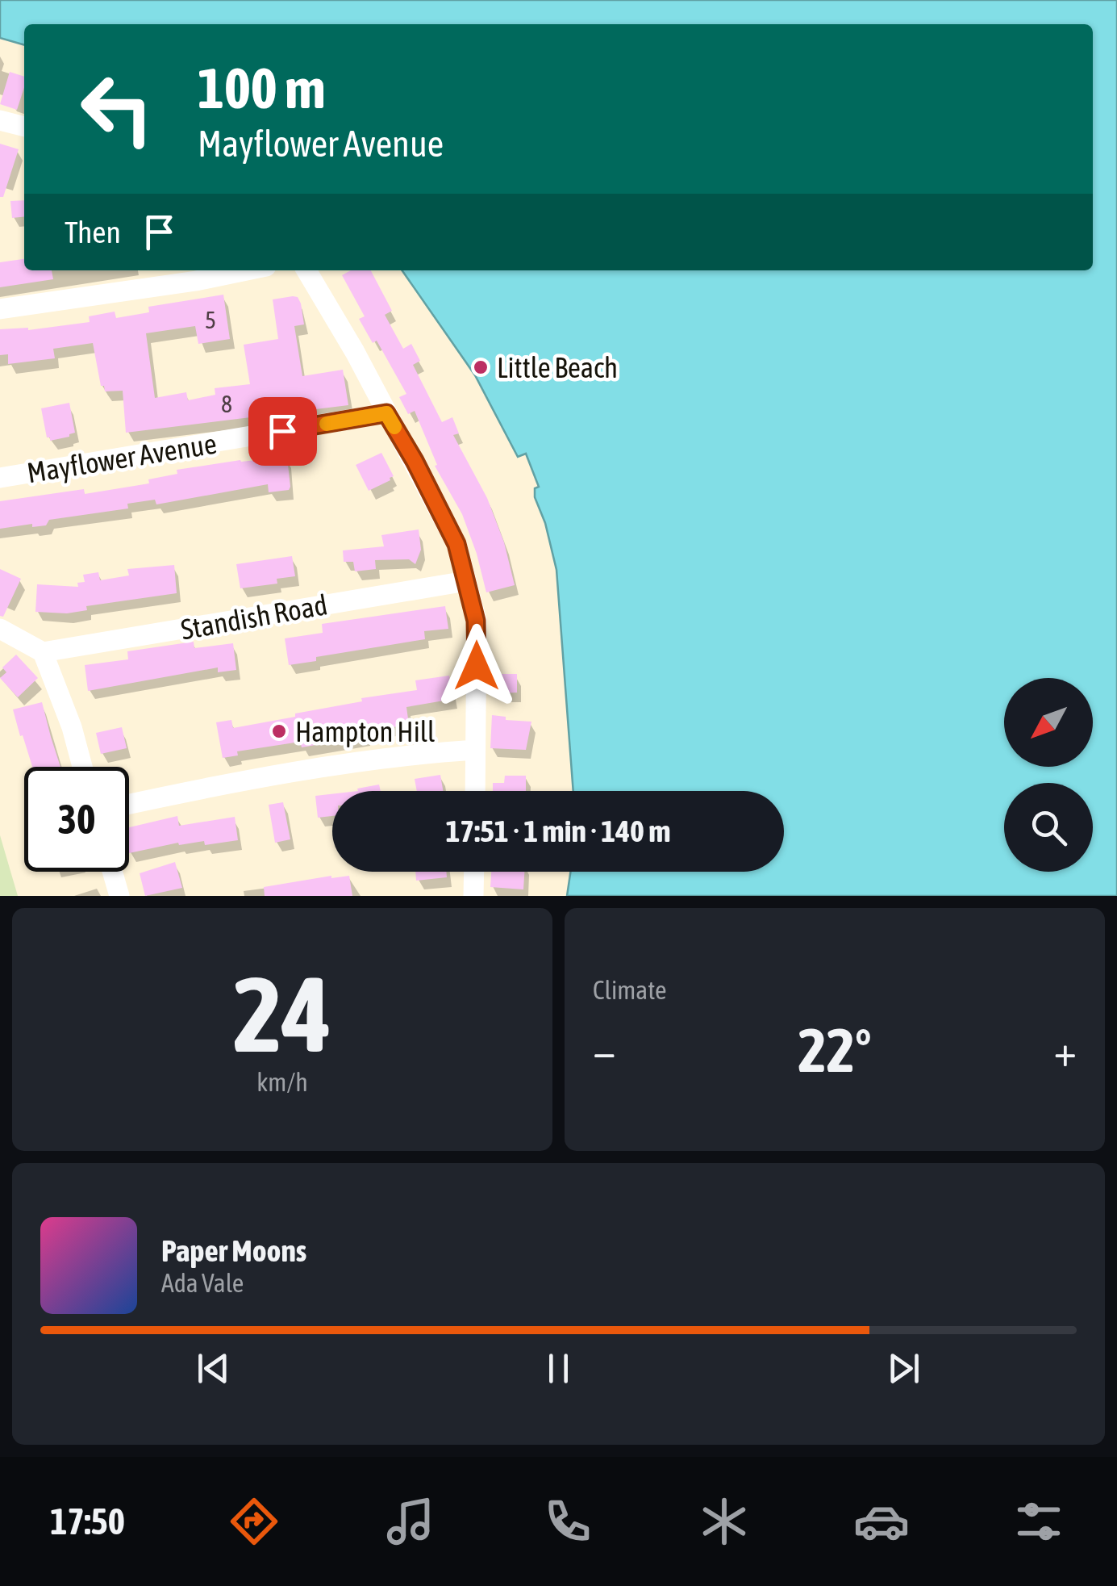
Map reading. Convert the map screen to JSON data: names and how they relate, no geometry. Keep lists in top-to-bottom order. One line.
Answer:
{"streets":{"street":["Mayflower Avenue","Standish Road"]},"places":["Little Beach","Hampton Hill"],"house_numbers":["5","8"],"north":"bottom left","page":{"turn":["100 m","Mayflower Avenue"],"then":"Then","limit":"30","trip":"17:51 · 1 min · 140 m","tile":[["24","km/h"],"Climate"],"heat":["−","22°","+"],"song":["Paper Moons","Ada Vale"],"tabs":"17:50"}}
